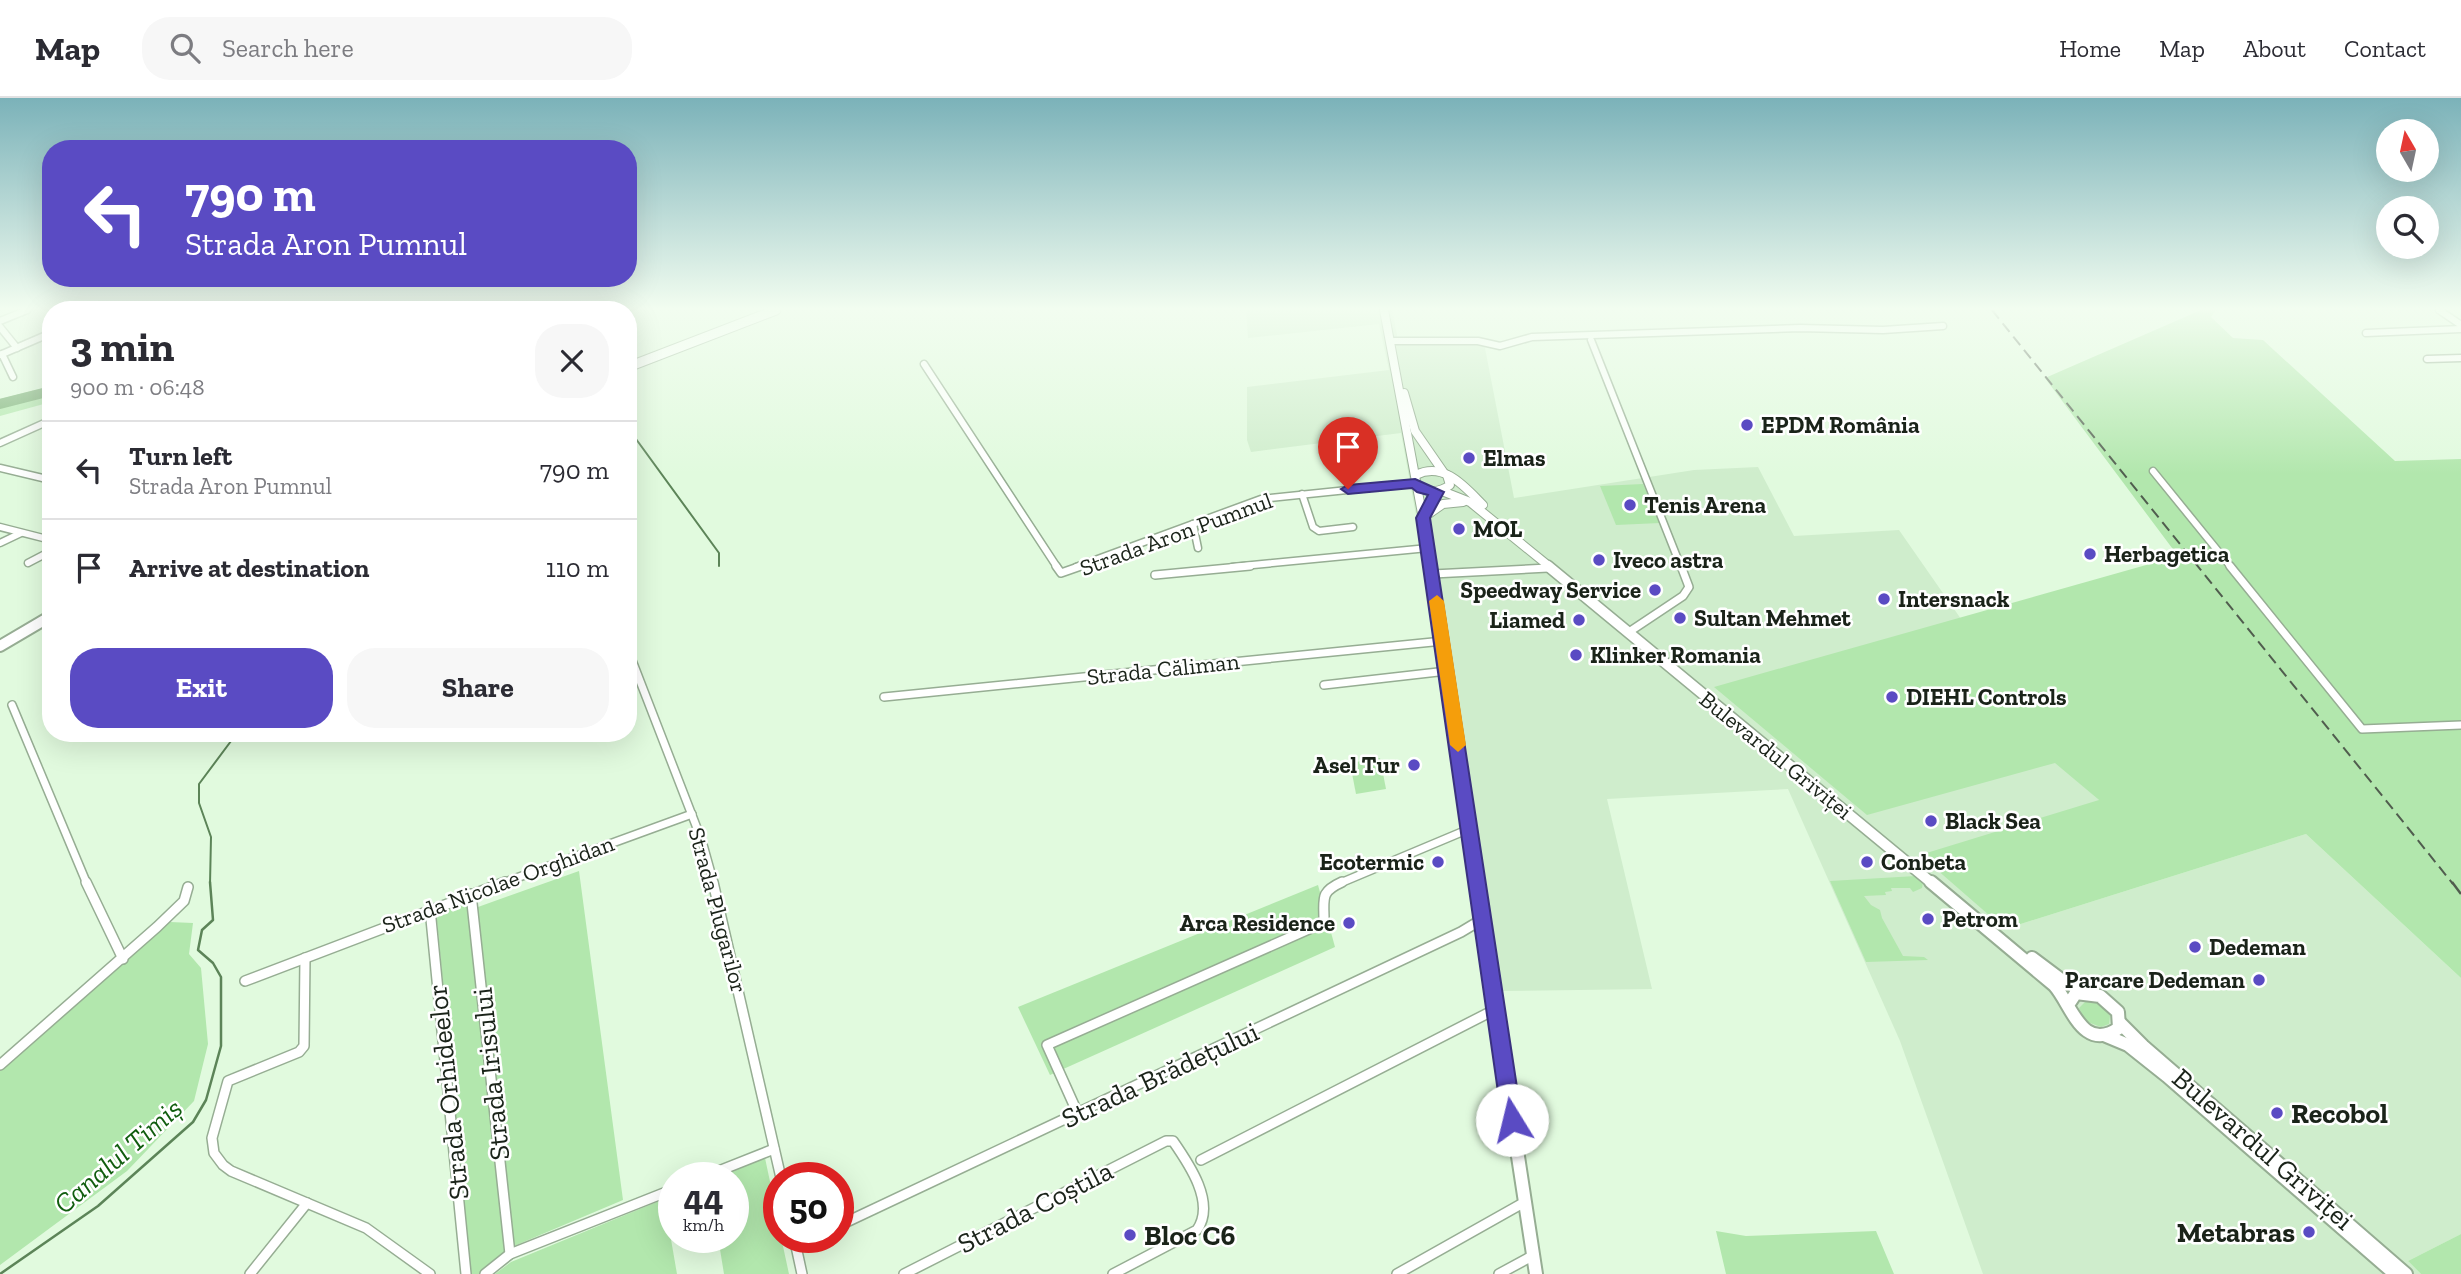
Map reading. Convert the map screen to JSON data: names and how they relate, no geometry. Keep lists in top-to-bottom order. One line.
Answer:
{"streets":{"main road":["Bulevardul Griviței"],"street":["Strada Aron Pumnul","Strada Căliman","Strada Nicolae Orghidan","Strada Plugarilor","Strada Irisului","Strada Brădețului","Strada Orhideelor","Strada Coștila"]},"crossings":[["Strada Aron Pumnul","Bulevardul Griviței"],["Strada Nicolae Orghidan","Strada Plugarilor"],["Strada Nicolae Orghidan","Strada Irisului"],["Strada Nicolae Orghidan","Strada Orhideelor"]],"water":["Canalul Timiș"],"places":["EPDM România","Elmas","Tenis Arena","MOL","Herbagetica","Iveco astra","Speedway Service","Intersnack","Sultan Mehmet","Liamed","Klinker Romania","DIEHL Controls","Asel Tur","Black Sea","Ecotermic","Conbeta","Petrom","Arca Residence","Dedeman","Parcare Dedeman","Recobol","Metabras","Bloc C6"],"north":"top","page":{"header":"Map","search":"Search here","nav":["Home","Map","About","Contact"],"turn":["790 m","Strada Aron Pumnul"],"heading":["3 min","900 m · 06:48"],"list":[{"name":"Turn left","note":"Strada Aron Pumnul","value":"790 m"},{"name":"Arrive at destination","value":"110 m"}],"buttons":["Exit","Share"],"speed":"44 km/h","limit":"50"}}
